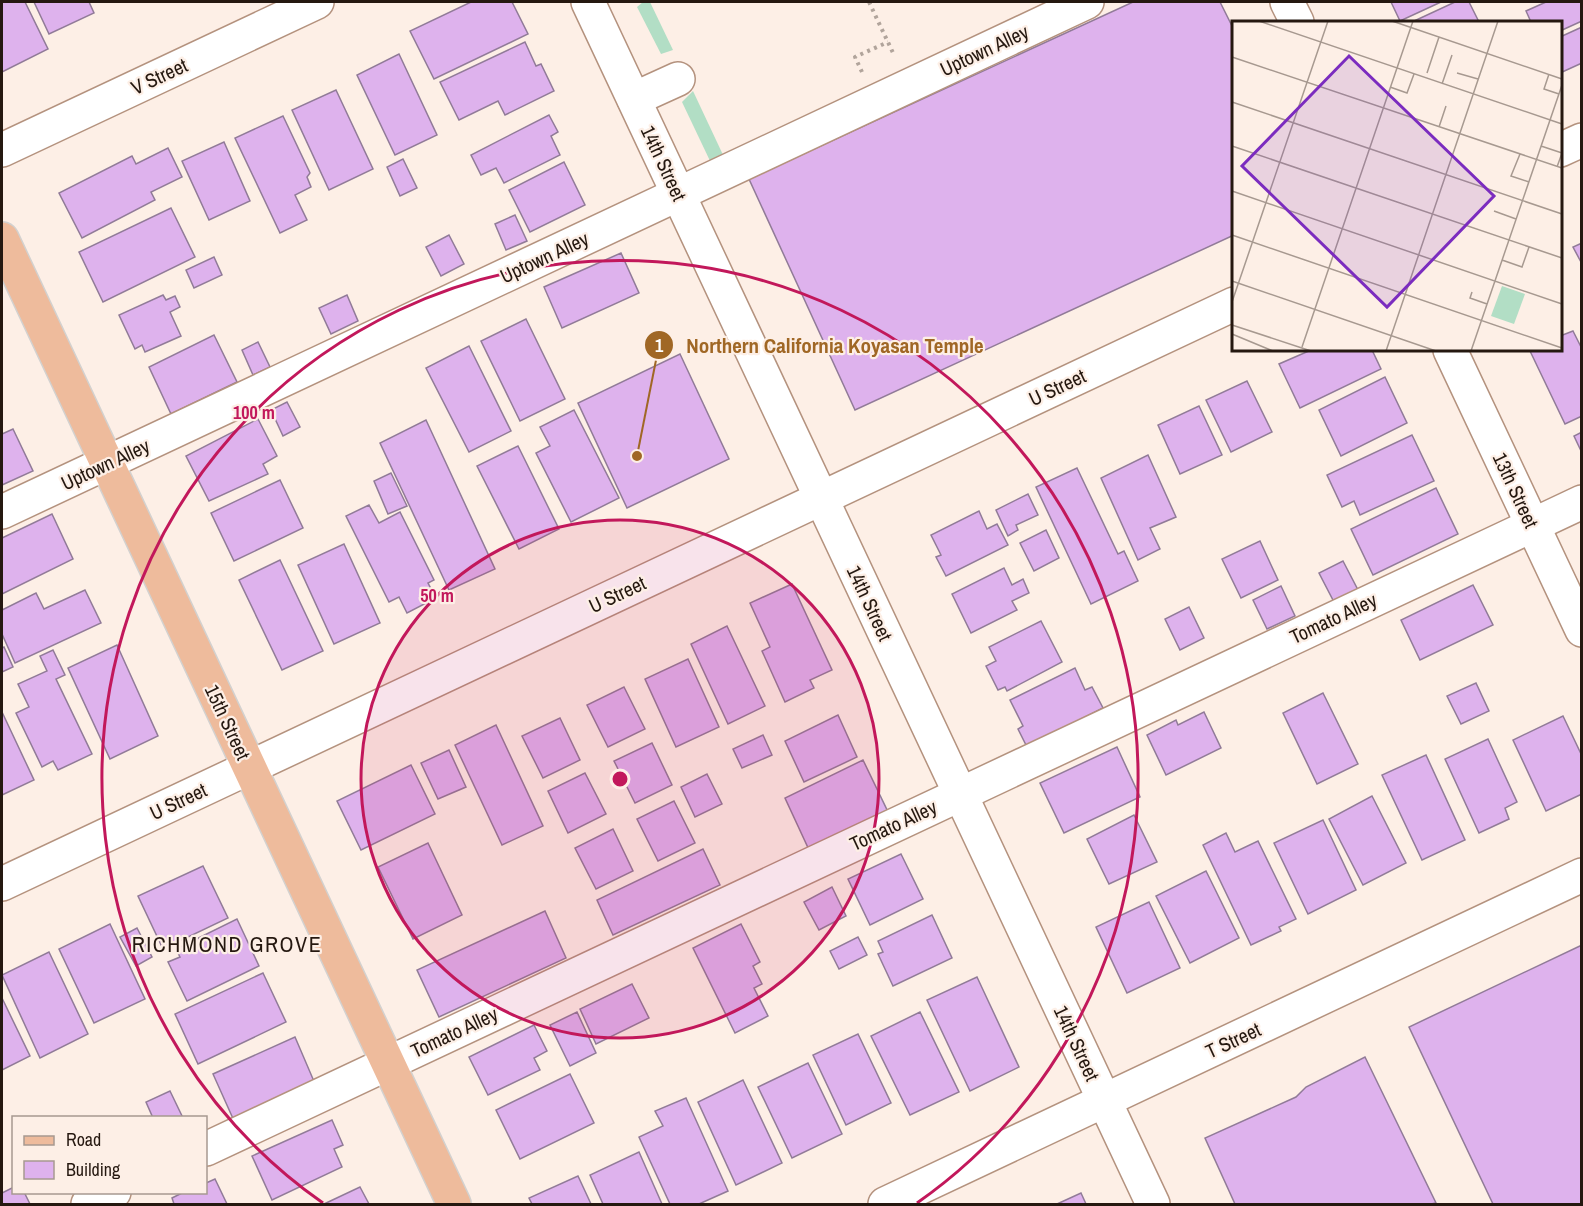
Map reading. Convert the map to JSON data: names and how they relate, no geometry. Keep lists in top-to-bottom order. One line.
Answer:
{"streets":{"main road":["15th Street"],"street":["Uptown Alley","V Street","14th Street","U Street","13th Street","Tomato Alley","T Street"]},"crossings":[["Uptown Alley","14th Street"],["Uptown Alley","15th Street"],["14th Street","U Street"],["14th Street","Tomato Alley"],["14th Street","T Street"],["U Street","15th Street"],["13th Street","Tomato Alley"],["Tomato Alley","15th Street"]],"districts":["RICHMOND GROVE"],"places":["Northern California Koyasan Temple"],"legend":["Road","Building"],"rings":["100 m","50 m"]}
